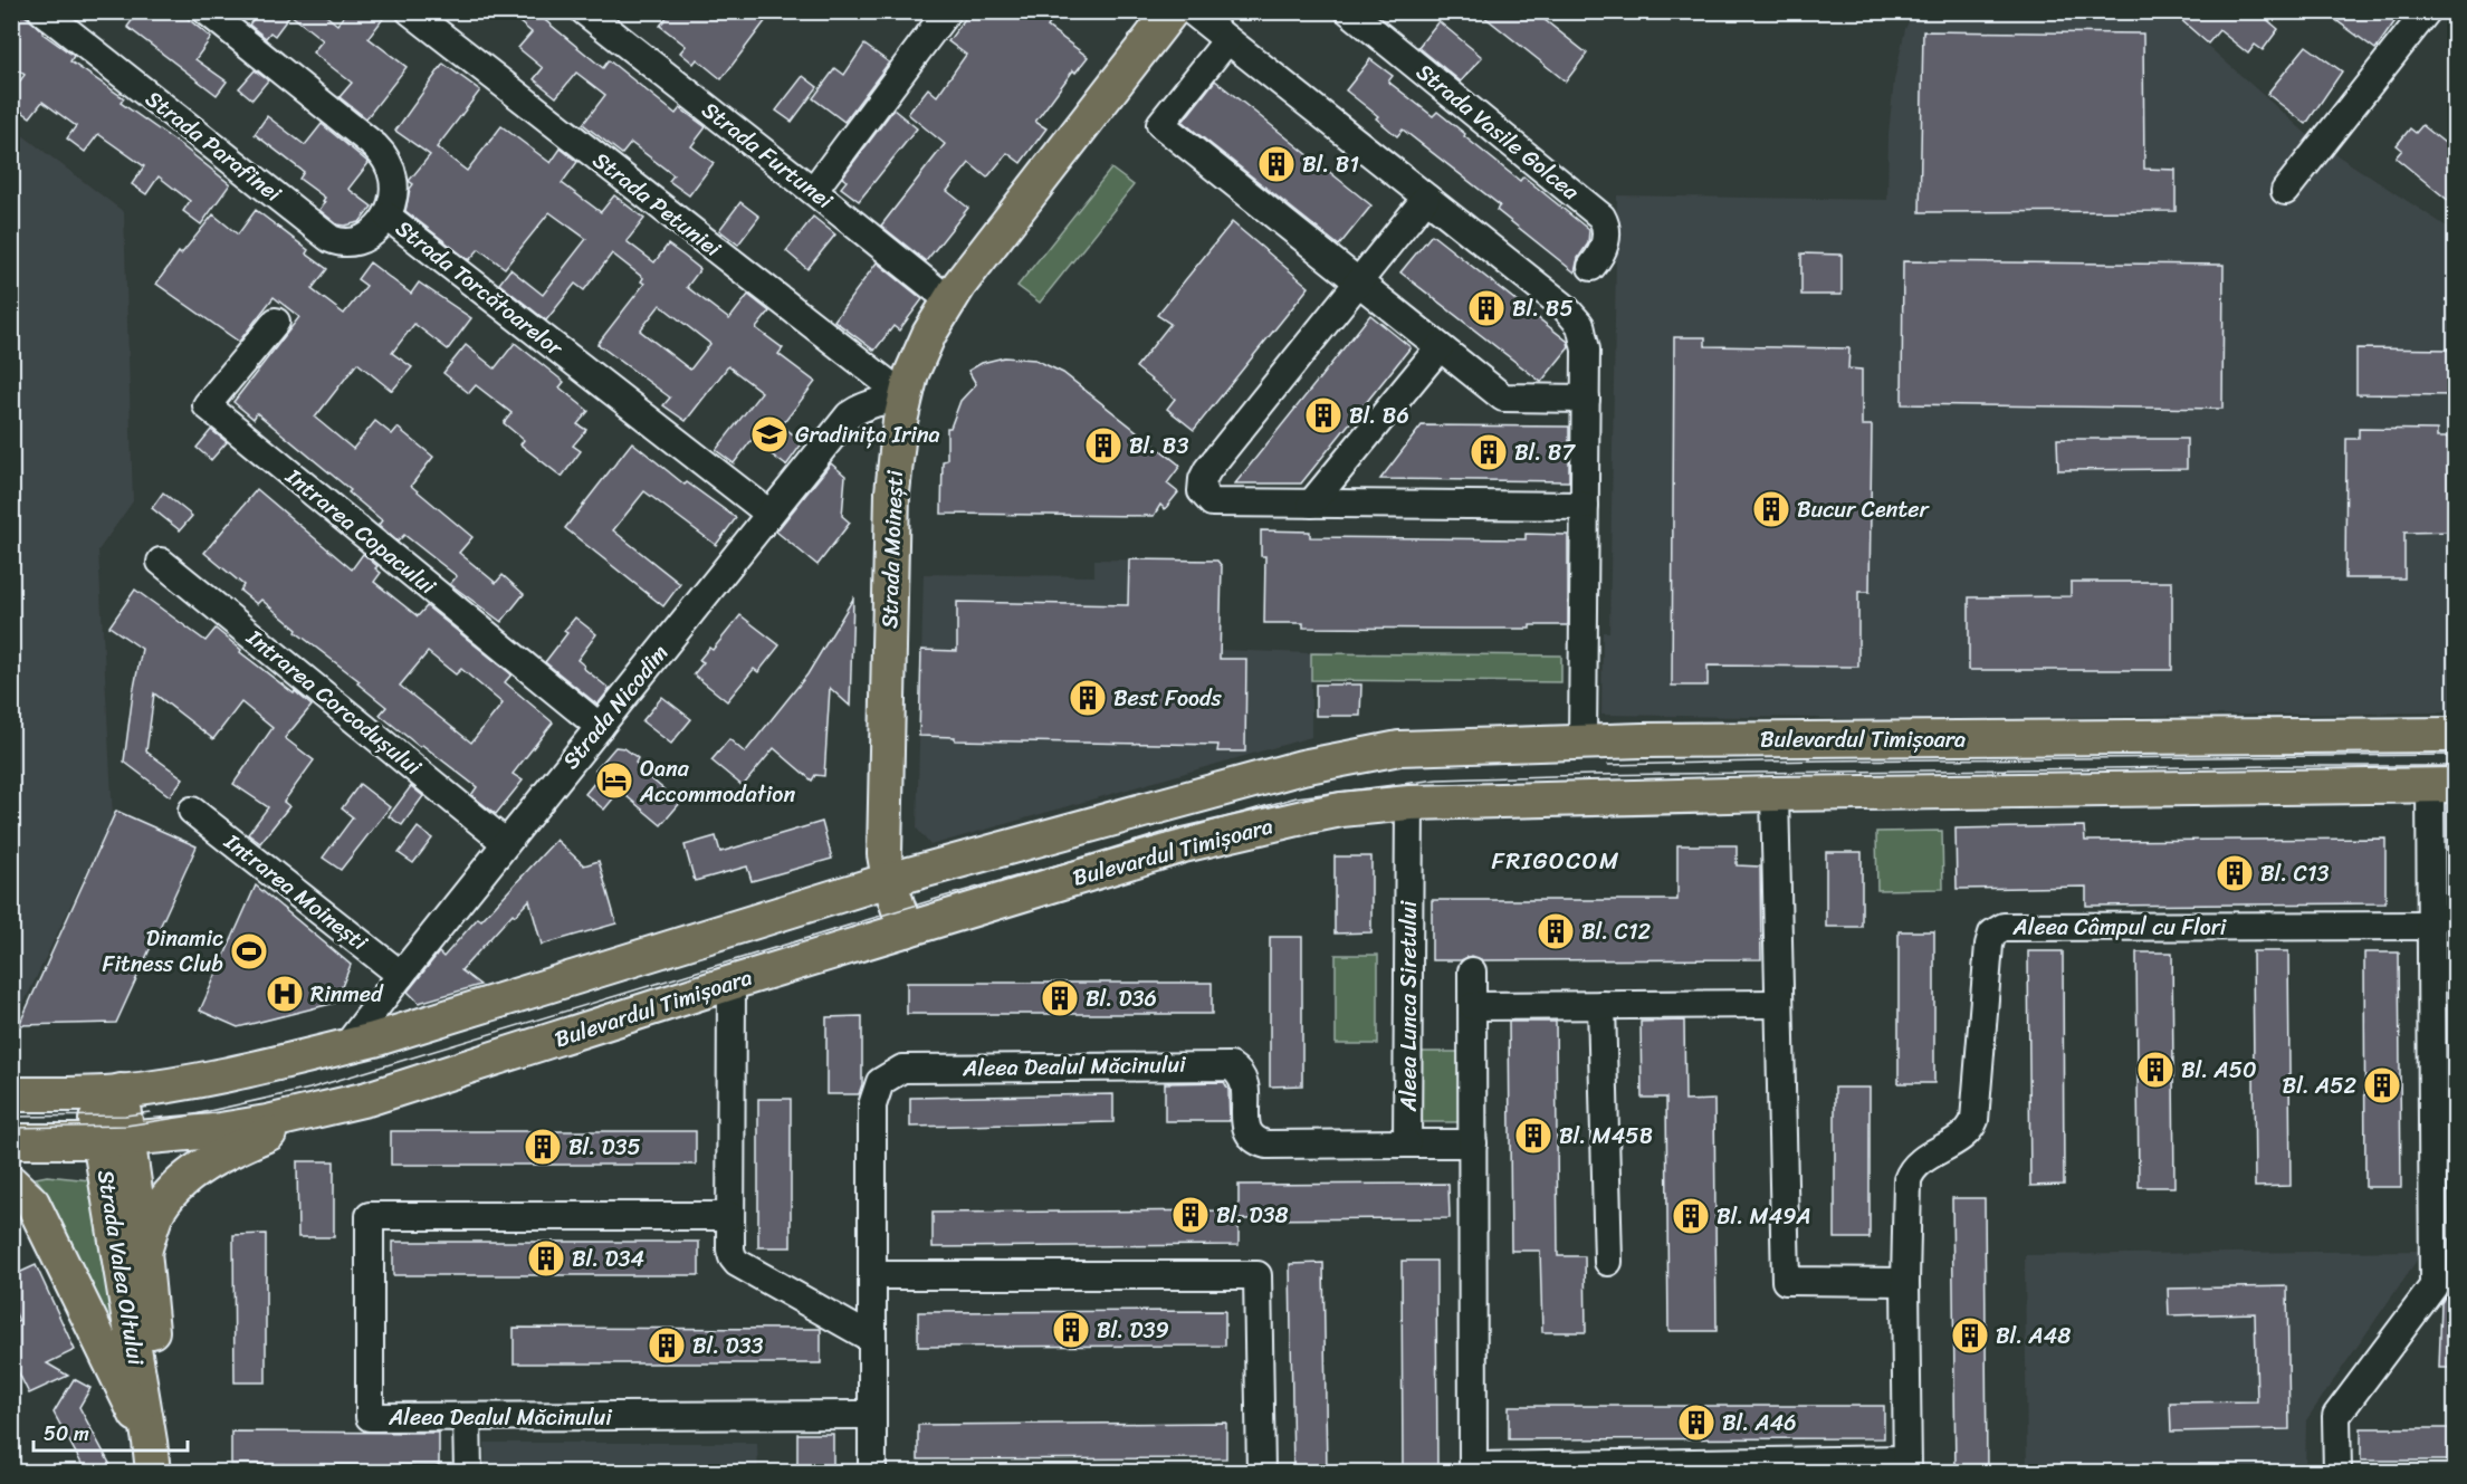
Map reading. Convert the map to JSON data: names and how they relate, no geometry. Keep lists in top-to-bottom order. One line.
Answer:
{"streets":{"main road":["Strada Moinești","Bulevardul Timișoara","Strada Valea Oltului"],"street":["Strada Vasile Golcea","Strada Parafinei","Strada Furtunei","Strada Petuniei","Strada Torcătoarelor","Intrarea Copacului","Intrarea Corcodușului","Strada Nicodim","Intrarea Moinești","Aleea Câmpul cu Flori","Aleea Lunca Siretului","Aleea Dealul Măcinului"]},"crossings":[["Strada Parafinei","Strada Torcătoarelor"],["Strada Furtunei","Strada Moinești"],["Strada Petuniei","Strada Moinești"],["Strada Petuniei","Strada Nicodim"],["Strada Torcătoarelor","Strada Nicodim"],["Intrarea Copacului","Strada Nicodim"],["Strada Moinești","Strada Nicodim"],["Strada Moinești","Bulevardul Timișoara"],["Intrarea Corcodușului","Strada Nicodim"],["Strada Nicodim","Bulevardul Timișoara"],["Strada Nicodim","Intrarea Moinești"],["Bulevardul Timișoara","Aleea Lunca Siretului"],["Bulevardul Timișoara","Strada Valea Oltului"],["Aleea Lunca Siretului","Aleea Dealul Măcinului"]],"districts":["FRIGOCOM"],"places":{"building":["Bl. B1","Bl. B5","Bl. B6","Bl. B3","Bl. B7","Bucur Center","Best Foods","Bl. C13","Bl. C12","Bl. D36","Bl. A50","Bl. A52","Bl. M45B","Bl. D35","Bl. D38","Bl. M49A","Bl. D34","Bl. D39","Bl. A48","Bl. D33","Bl. A46"],"school or university":["Gradinița Irina"],"hotel":["Oana Accommodation"],"sports":["Dinamic Fitness Club"],"hospital":["Rinmed"]},"scale_bar":"50 m"}
